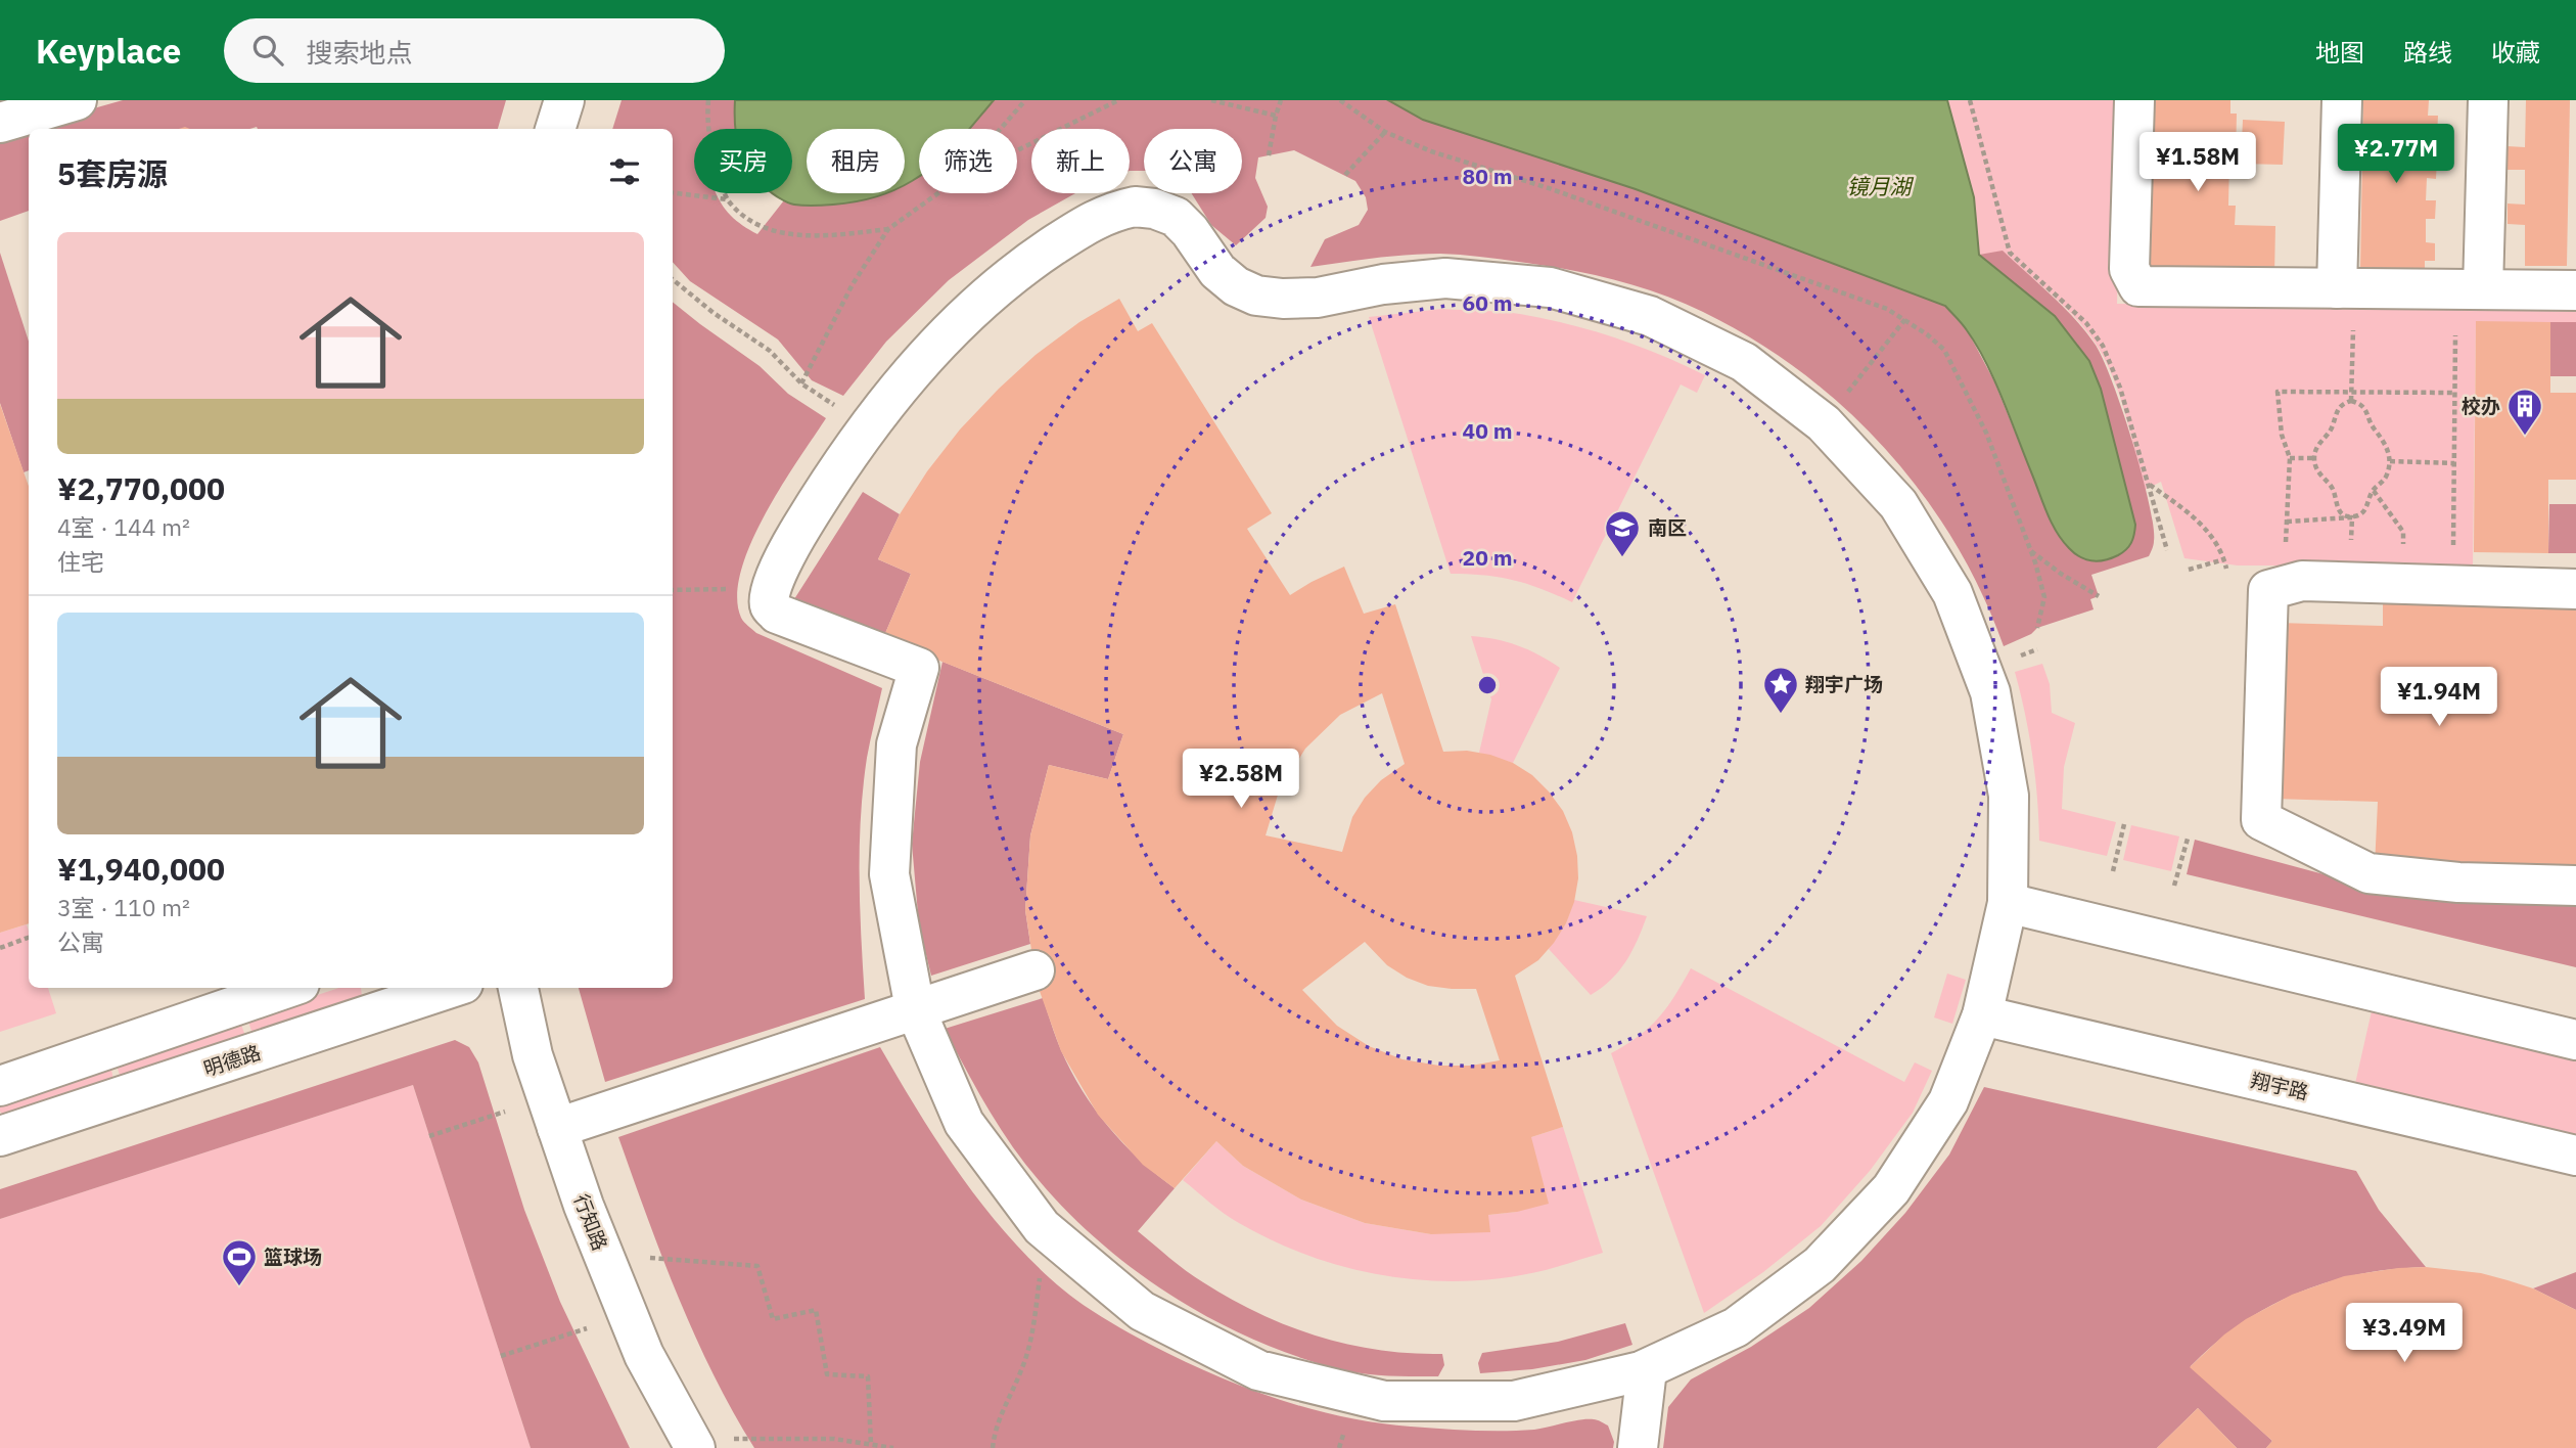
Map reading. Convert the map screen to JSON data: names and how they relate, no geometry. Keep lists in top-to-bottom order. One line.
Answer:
{"streets":{"street":["明德路","翔宇路","行知路"]},"water":["镜月湖"],"places":{"building":["校办"],"school or university":["南区"],"place":["翔宇广场"],"sports":["篮球场"]},"page":{"header":"Keyplace","search":"搜索地点","nav":["地图","路线","收藏"],"price":["¥2.77M","¥1.58M","¥1.94M","¥2.58M","¥3.49M"],"chip":["买房","租房","筛选","新上","公寓"],"heading":"5套房源","list":[{"name":"¥2,770,000","note":"4室 · 144 m² · 住宅"},{"name":"¥1,940,000","note":"3室 · 110 m² · 公寓"}]},"rings":["80 m","60 m","40 m","20 m"]}
